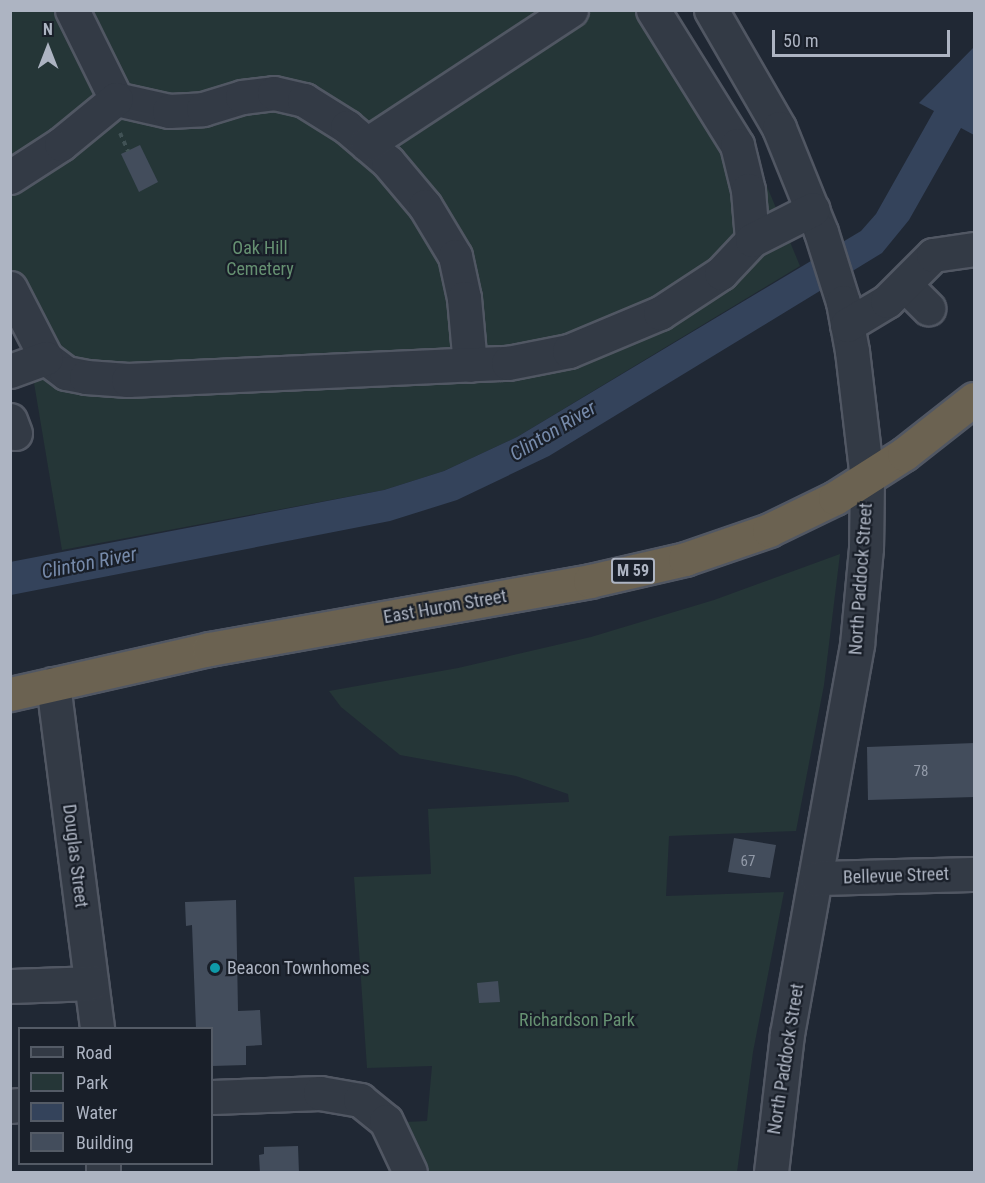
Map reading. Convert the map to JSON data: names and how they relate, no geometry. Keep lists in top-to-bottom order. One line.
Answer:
{"streets":{"highway":["M 59","East Huron Street"],"street":["North Paddock Street","Douglas Street","Bellevue Street"]},"crossings":[["M 59","North Paddock Street"],["M 59","East Huron Street"],["North Paddock Street","East Huron Street"],["North Paddock Street","Bellevue Street"],["East Huron Street","Douglas Street"]],"water":["Clinton River"],"parks":["Oak Hill Cemetery","Richardson Park"],"places":["Beacon Townhomes"],"house_numbers":["78","67"],"legend":["Road","Park","Water","Building"],"scale_bar":"50 m","north":"top"}
